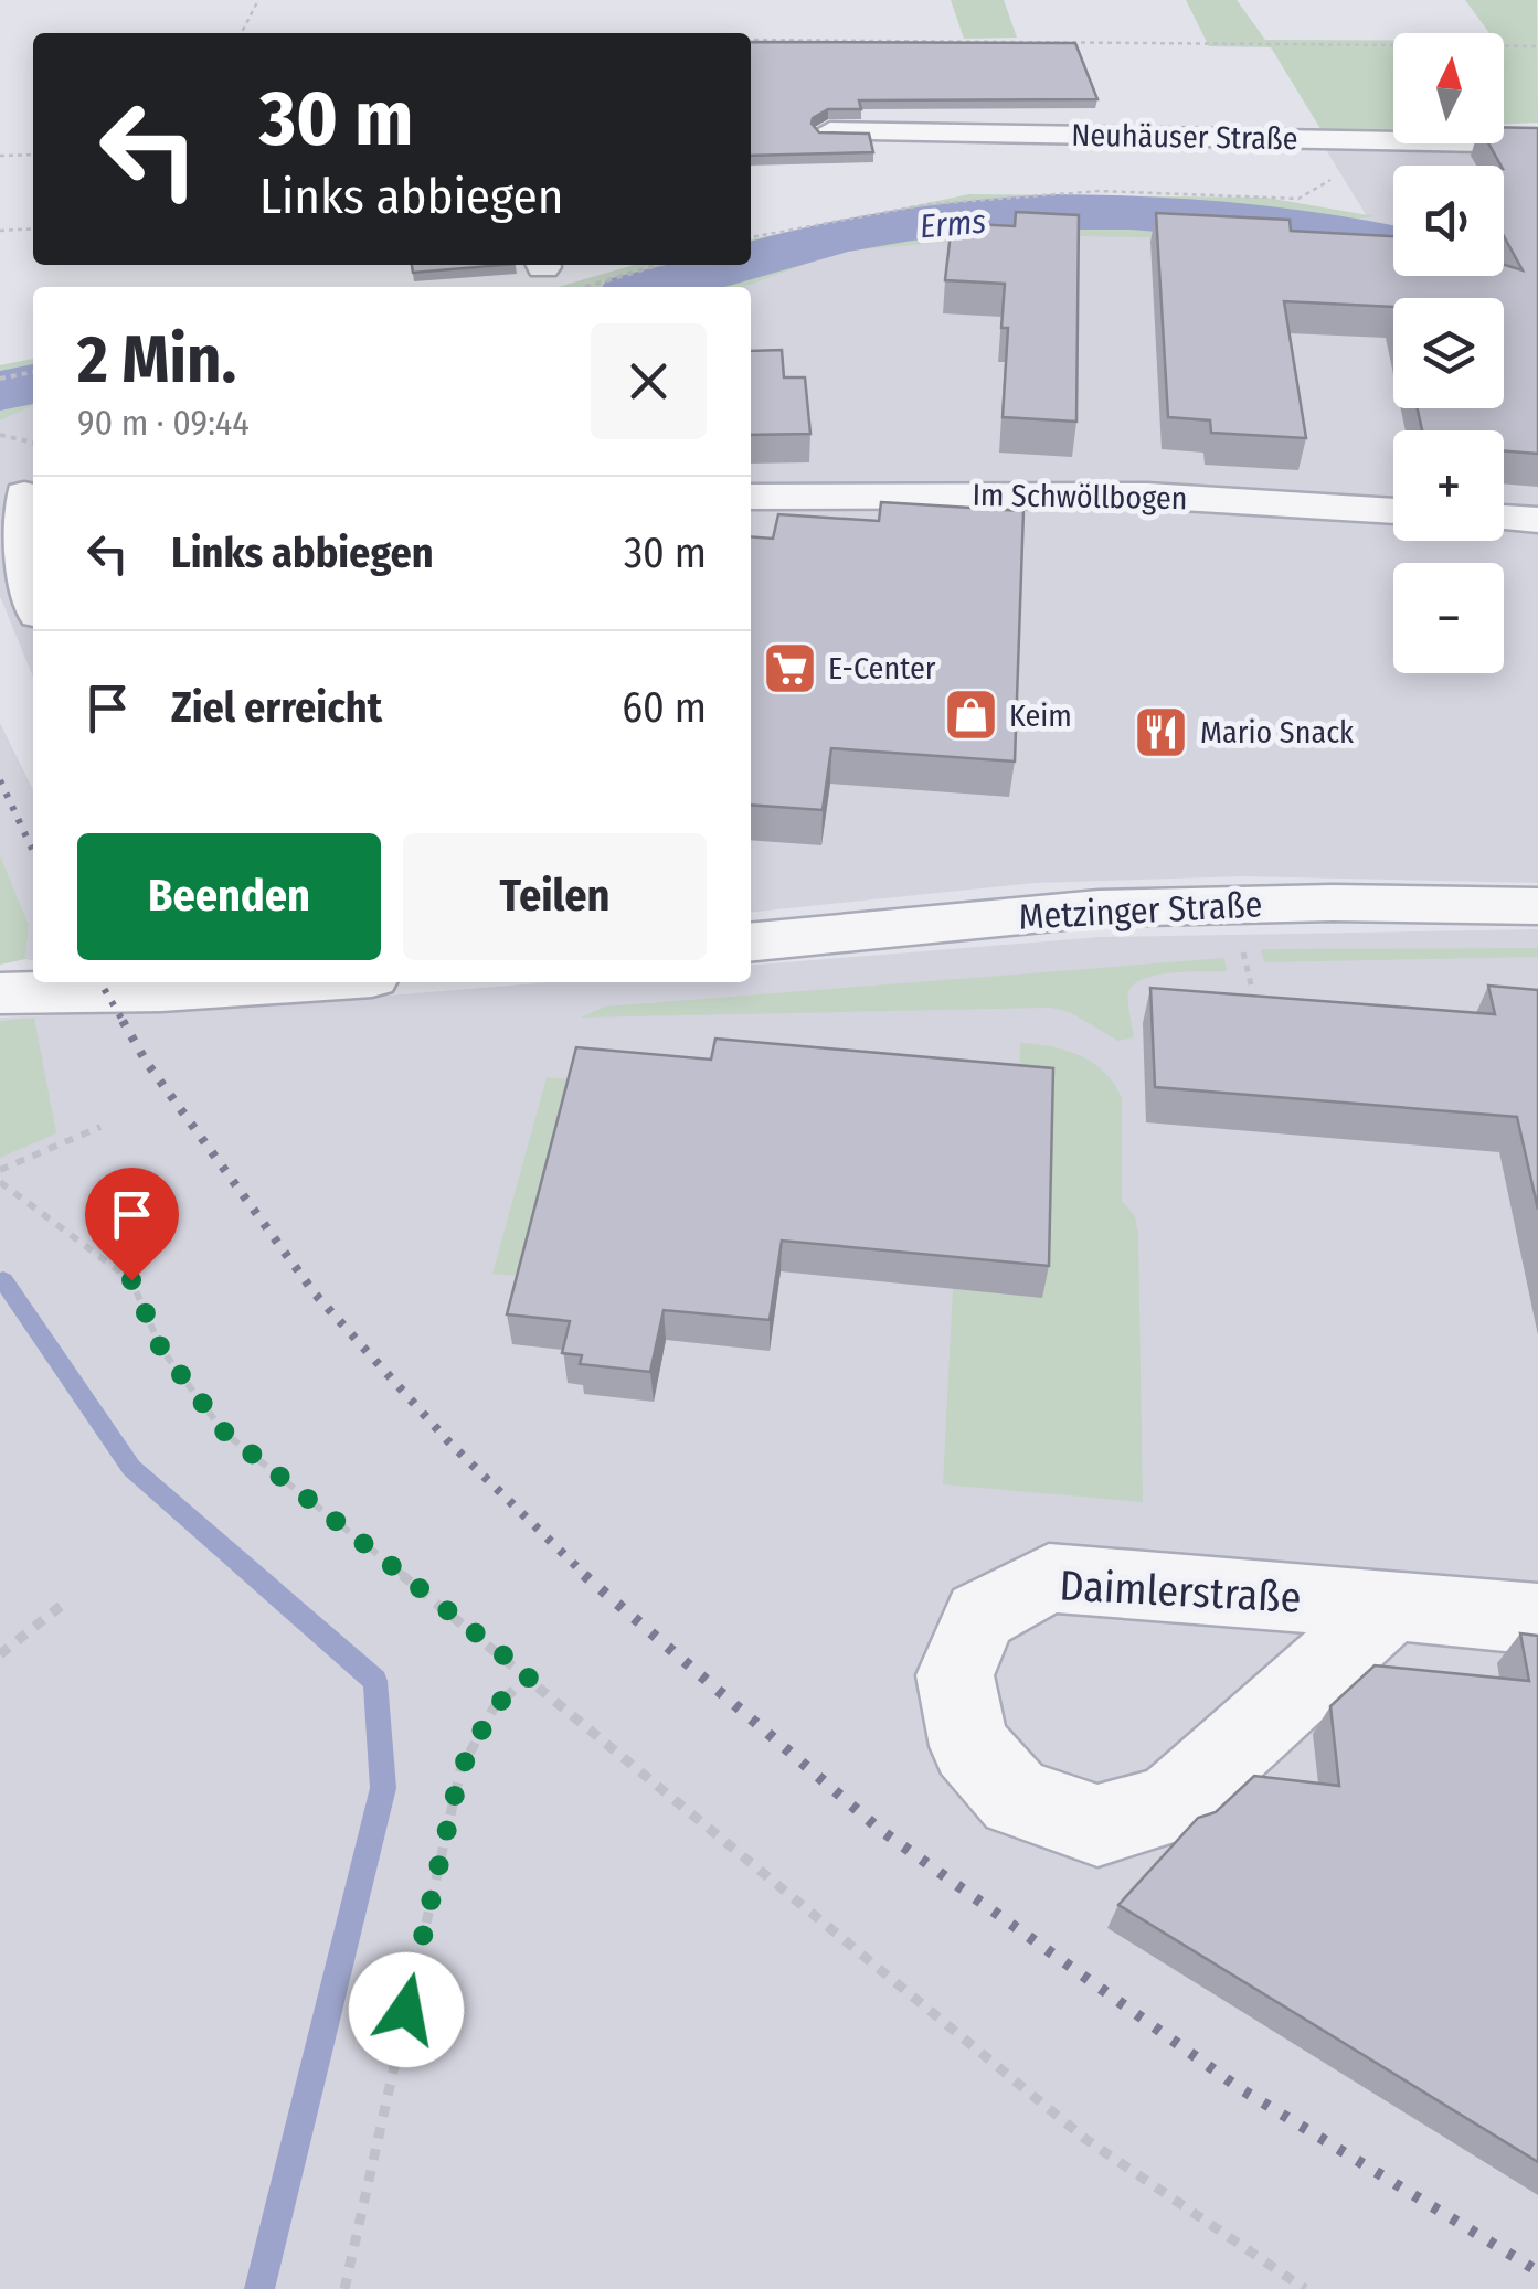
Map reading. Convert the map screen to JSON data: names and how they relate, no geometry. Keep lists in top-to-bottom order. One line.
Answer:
{"streets":{"street":["Neuhäuser Straße","Im Schwöllbogen","Metzinger Straße","Daimlerstraße"]},"water":["Erms"],"places":{"supermarket":["E-Center"],"shop":["Keim"],"restaurant":["Mario Snack"]},"north":"top","page":{"map_buttons":["+","−"],"turn":["30 m","Links abbiegen"],"heading":["2 Min.","90 m · 09:44"],"list":[{"name":"Links abbiegen","value":"30 m"},{"name":"Ziel erreicht","value":"60 m"}],"buttons":["Beenden","Teilen"]}}
